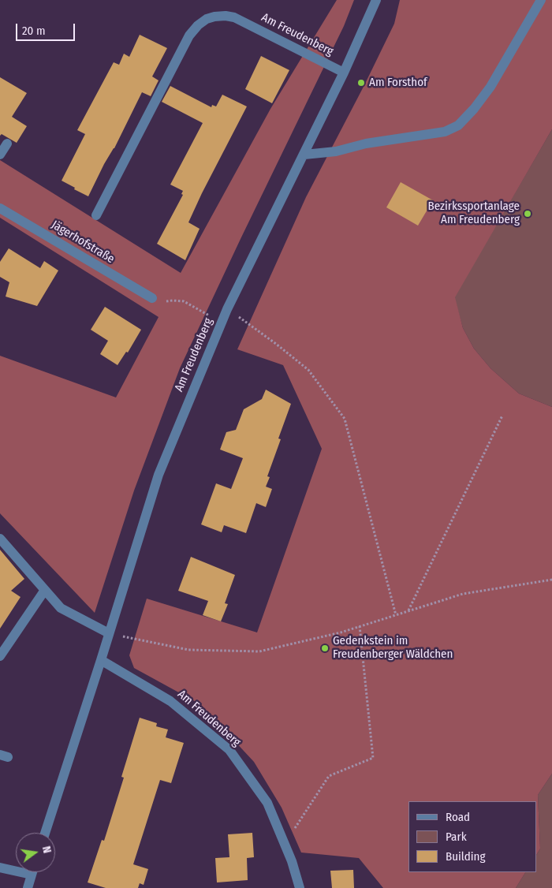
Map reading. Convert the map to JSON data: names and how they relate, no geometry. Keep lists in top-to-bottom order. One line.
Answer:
{"streets":{"street":["Am Freudenberg","Jägerhofstraße"]},"places":["Am Forsthof","Bezirkssportanlage Am Freudenberg","Gedenkstein im Freudenberger Wäldchen"],"legend":["Road","Park","Building"],"scale_bar":"20 m","north":"right"}
